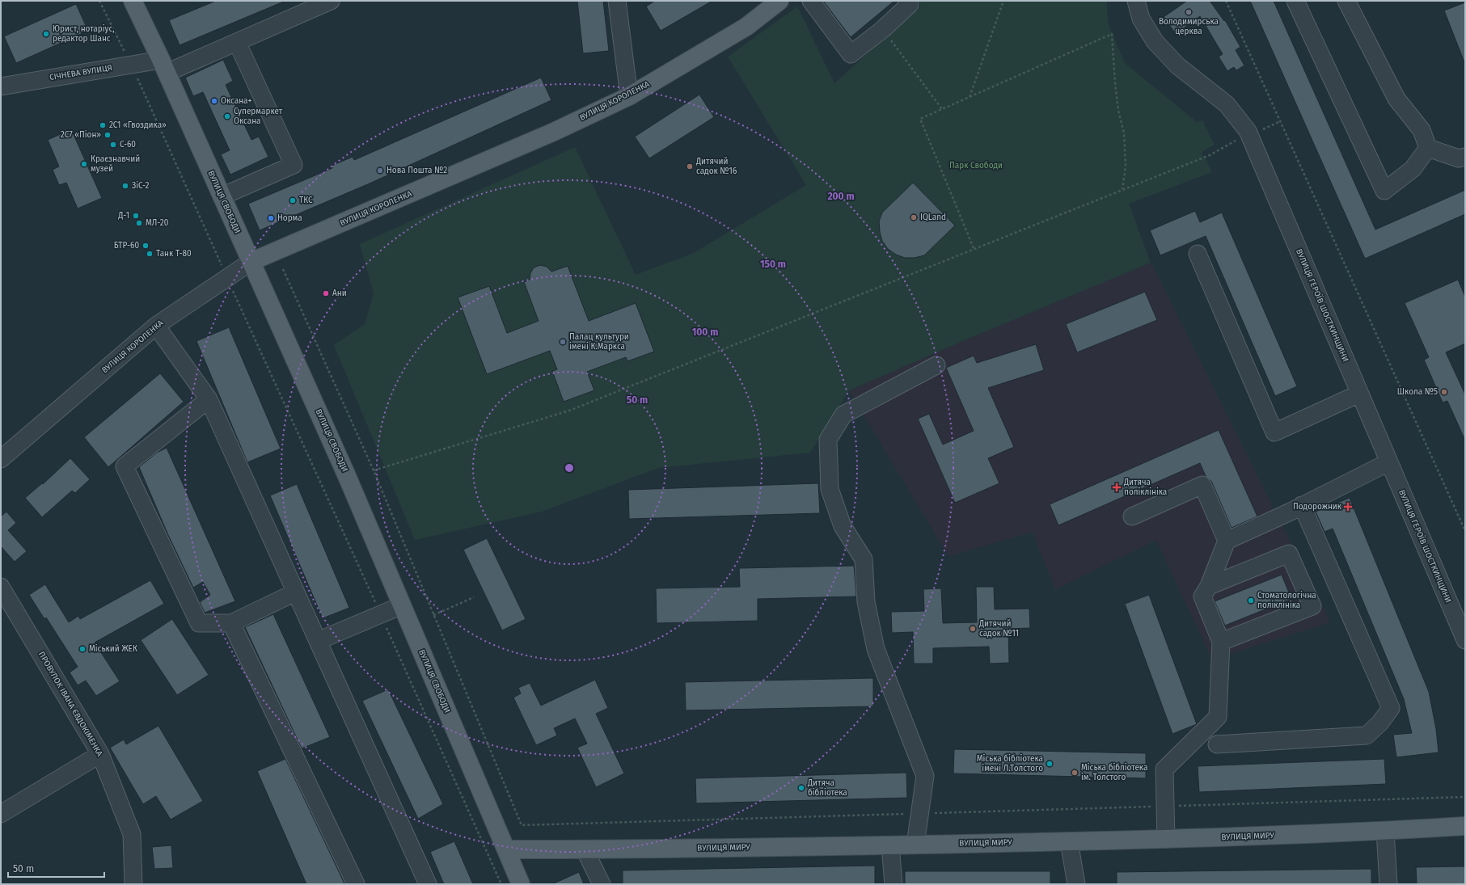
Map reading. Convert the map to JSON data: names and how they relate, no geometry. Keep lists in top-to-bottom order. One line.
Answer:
{"streets":{"main road":["ВУЛИЦЯ КОРОЛЕНКА","ВУЛИЦЯ СВОБОДИ","ВУЛИЦЯ МИРУ"],"street":["СІЧНЕВА ВУЛИЦЯ","ВУЛИЦЯ ГЕРОЇВ ШОСТКИНЩИНИ","ПРОВУЛОК ІВАНА ЄВДОКІМЕНКА"]},"crossings":[["СІЧНЕВА ВУЛИЦЯ","ВУЛИЦЯ СВОБОДИ"],["ВУЛИЦЯ КОРОЛЕНКА","ВУЛИЦЯ СВОБОДИ"],["ВУЛИЦЯ СВОБОДИ","ВУЛИЦЯ МИРУ"]],"parks":["Парк Свободи"],"places":{"other":["Володимирська церква","Юрист, нотаріус, редактор Шанс","Оксана+","Супермаркет Оксана","2С1 «Гвоздика»","2С7 «Піон»","С-60","Краєзнавчий музей","Дитячий садок №16","Нова Пошта №2","ЗіС-2","ТКС","Д-1","IQLand","Норма","МЛ-20","БТР-60","Танк Т-80","Ани","Палац культури імені К.Маркса","Школа №5","Стоматологічна поліклініка","Дитячий садок №11","Міський ЖЕК","Міська бібліотека імені Л.Толстого","Міська бібліотека ім. Толстого","Дитяча бібліотека"],"health":["Дитяча поліклініка","Подорожник"]},"scale_bar":"50 m","rings":["200 m","150 m","100 m","50 m"]}
